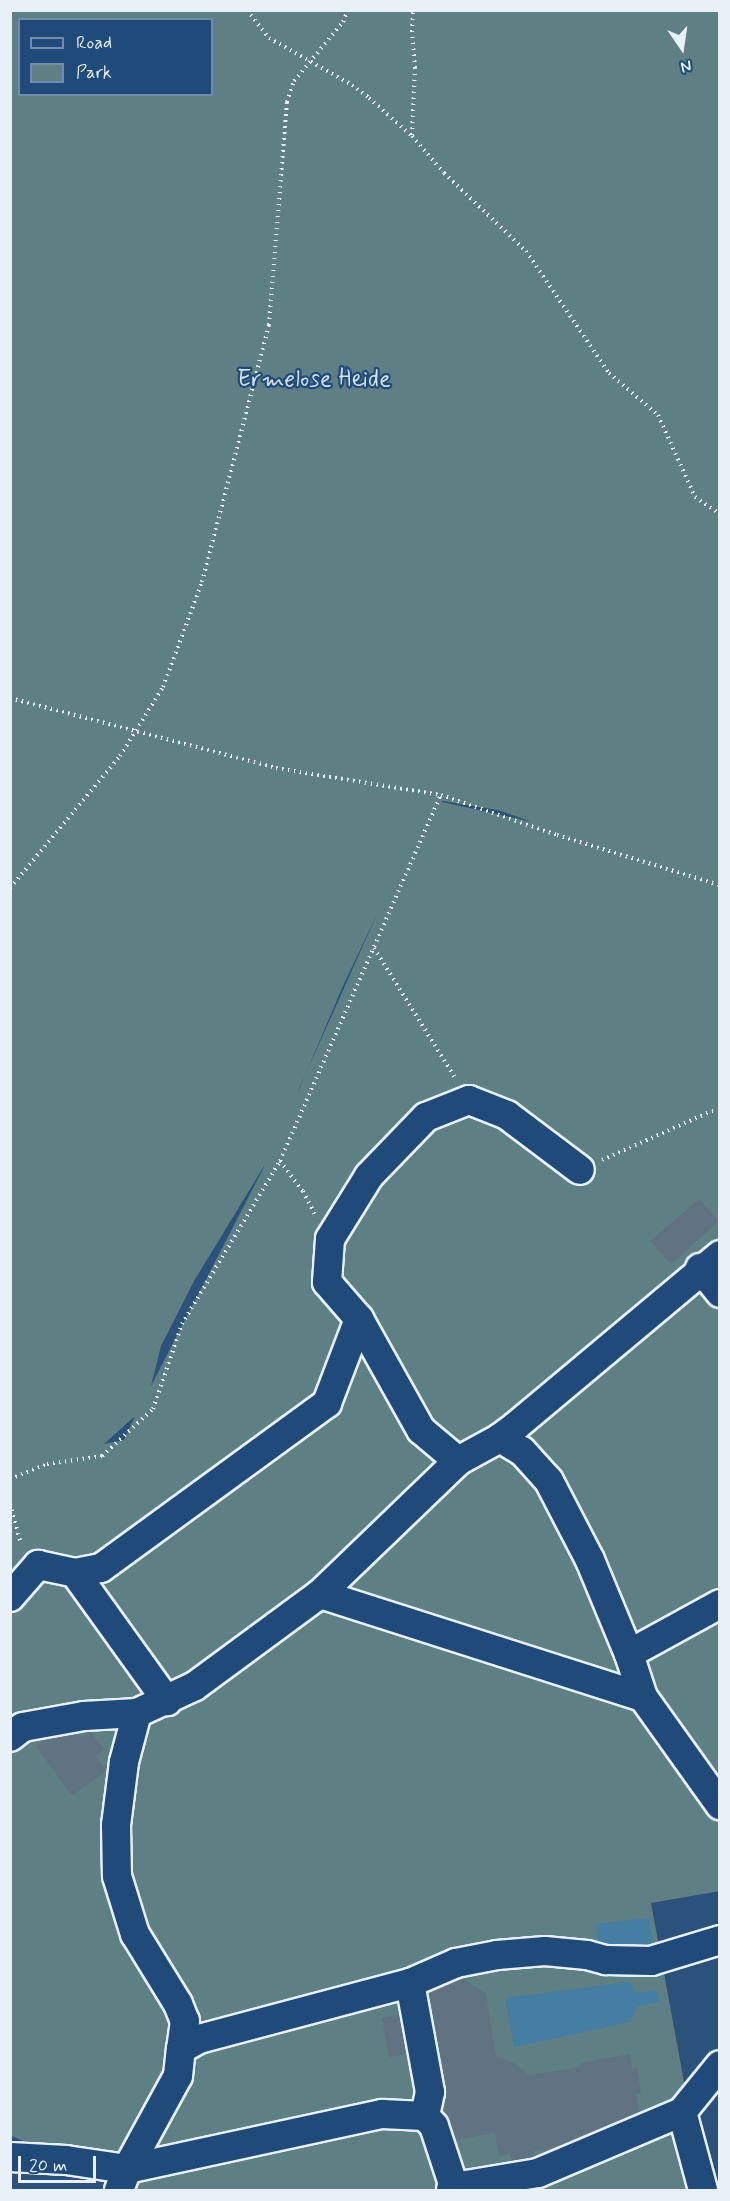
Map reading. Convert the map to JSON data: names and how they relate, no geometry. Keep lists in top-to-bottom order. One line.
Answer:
{"parks":["Ermelose Heide"],"legend":["Road","Park"],"scale_bar":"20 m","north":"bottom"}
